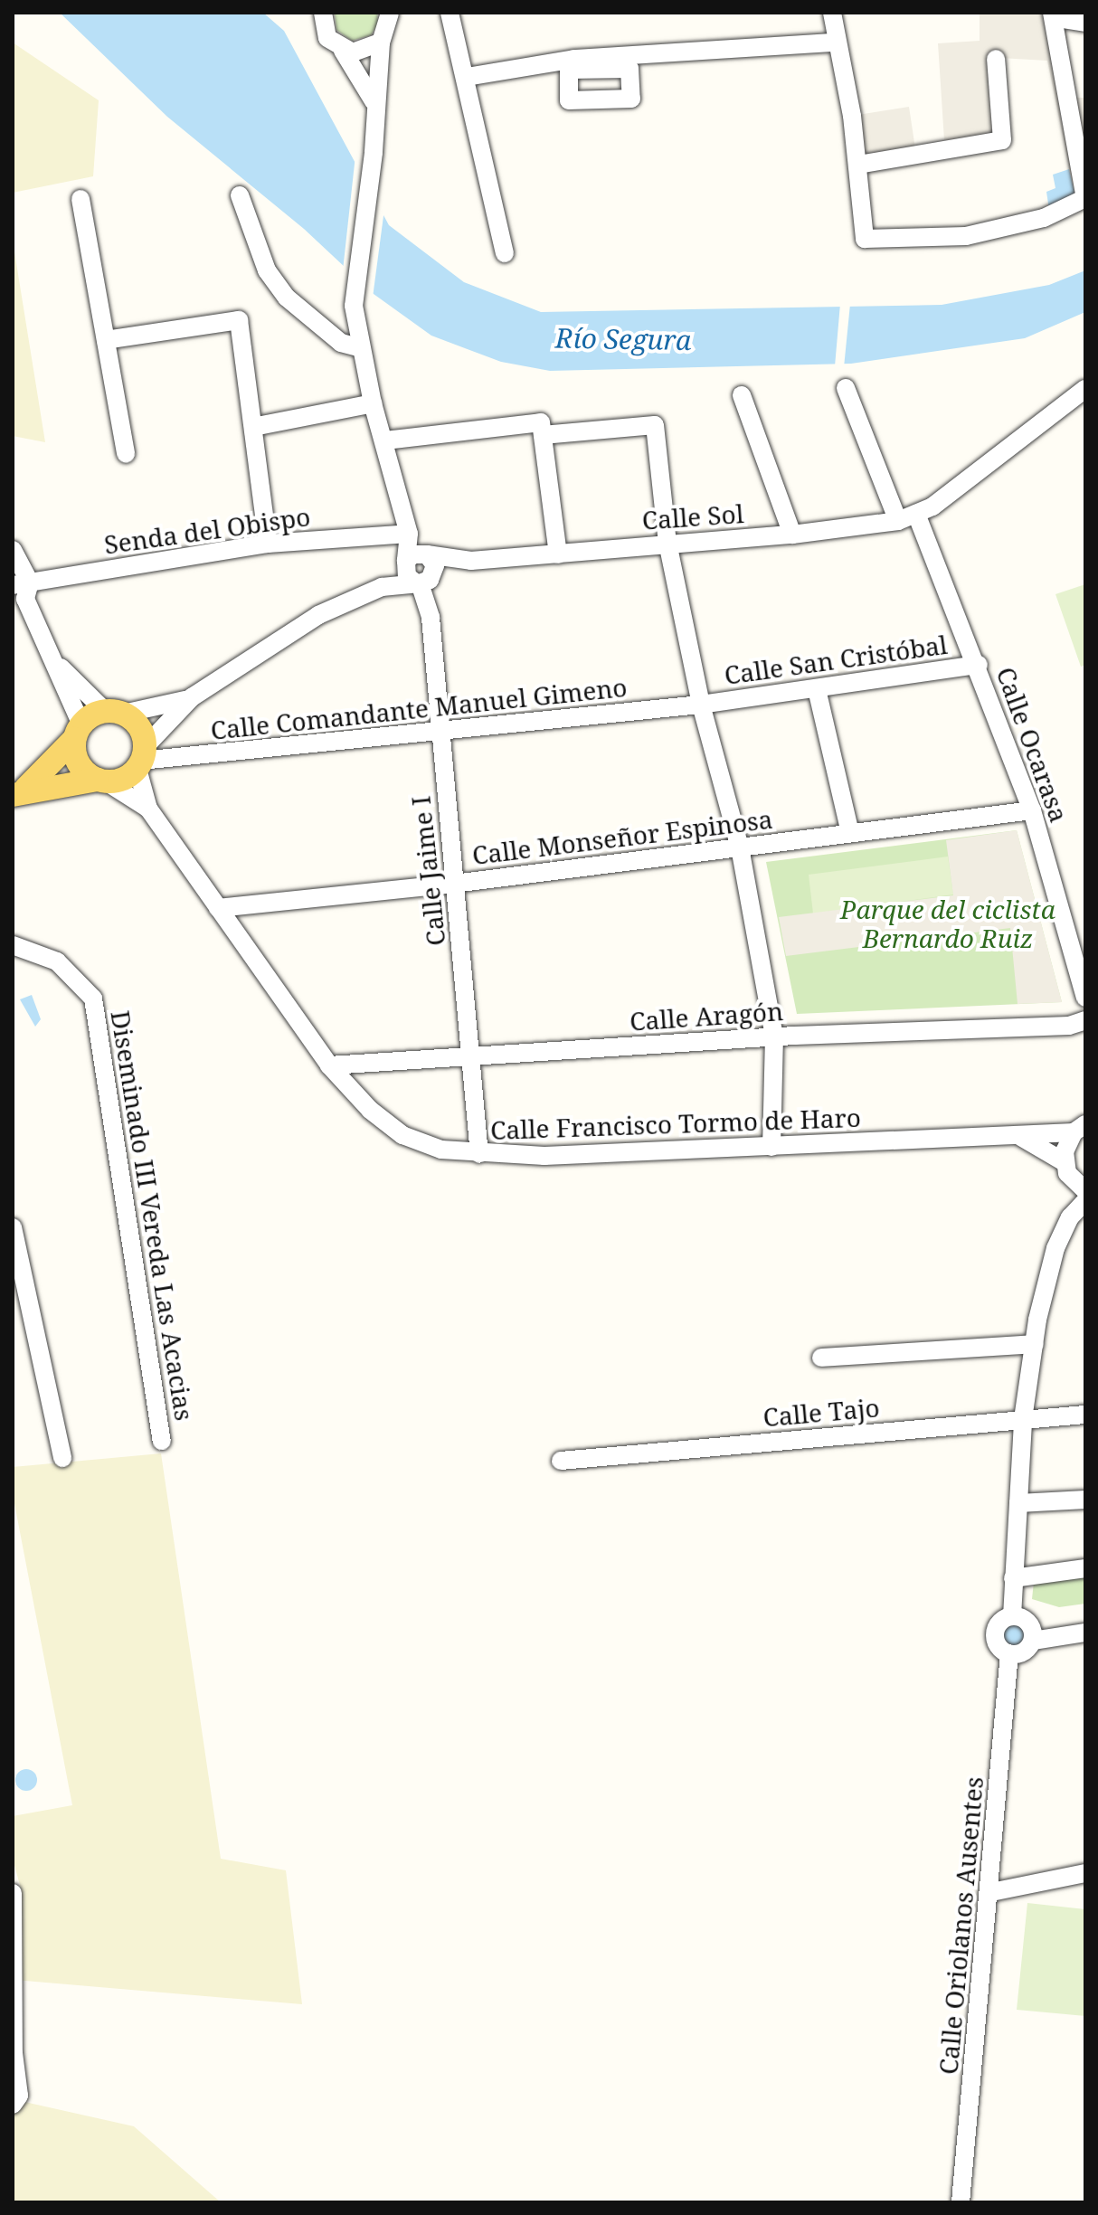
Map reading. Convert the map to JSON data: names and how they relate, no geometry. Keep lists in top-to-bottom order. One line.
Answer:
{"streets":{"street":["Calle Sol","Senda del Obispo","Calle San Cristóbal","Calle Comandante Manuel Gimeno","Calle Ocarasa","Calle Monseñor Espinosa","Calle Jaime I","Calle Aragón","Calle Francisco Tormo de Haro","Diseminado III Vereda Las Acacias","Calle Tajo","Calle Oriolanos Ausentes"]},"crossings":[["Calle Sol","Calle Ocarasa"],["Calle Sol","Calle Jaime I"],["Calle San Cristóbal","Calle Comandante Manuel Gimeno"],["Calle San Cristóbal","Calle Ocarasa"],["Calle Comandante Manuel Gimeno","Calle Jaime I"],["Calle Comandante Manuel Gimeno","Calle Francisco Tormo de Haro"],["Calle Ocarasa","Calle Monseñor Espinosa"],["Calle Monseñor Espinosa","Calle Jaime I"],["Calle Monseñor Espinosa","Calle Francisco Tormo de Haro"],["Calle Jaime I","Calle Aragón"],["Calle Jaime I","Calle Francisco Tormo de Haro"],["Calle Aragón","Calle Francisco Tormo de Haro"]],"water":["Río Segura"],"parks":["Parque del ciclista Bernardo Ruiz"]}
